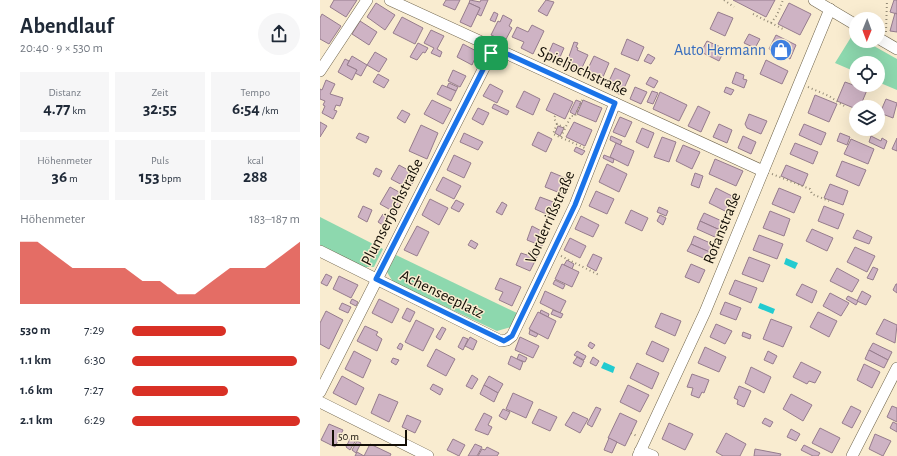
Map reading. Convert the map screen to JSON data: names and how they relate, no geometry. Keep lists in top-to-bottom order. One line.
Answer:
{"streets":{"street":["Spieljochstraße","Plumserjochstraße","Vorderrißstraße","Rofanstraße","Achenseeplatz"]},"crossings":[["Spieljochstraße","Plumserjochstraße"],["Spieljochstraße","Vorderrißstraße"],["Spieljochstraße","Rofanstraße"],["Plumserjochstraße","Achenseeplatz"],["Vorderrißstraße","Achenseeplatz"]],"places":{"shop":["Auto Hermann"]},"scale_bar":"50 m","north":"bottom","page":{"heading":["Abendlauf","20:40 · 9 × 530 m"],"stats":[["Distanz","4.77 km"],["Zeit","32:55"],["Tempo","6:54 /km"],["Höhenmeter","36 m"],["Puls","153 bpm"],["kcal","288"]],"chart":["Höhenmeter","183–187 m"],"list":[{"name":"530 m","note":"7:29"},{"name":"1.1 km","note":"6:30"},{"name":"1.6 km","note":"7:27"},{"name":"2.1 km","note":"6:29"}],"scale":"50 m"}}
